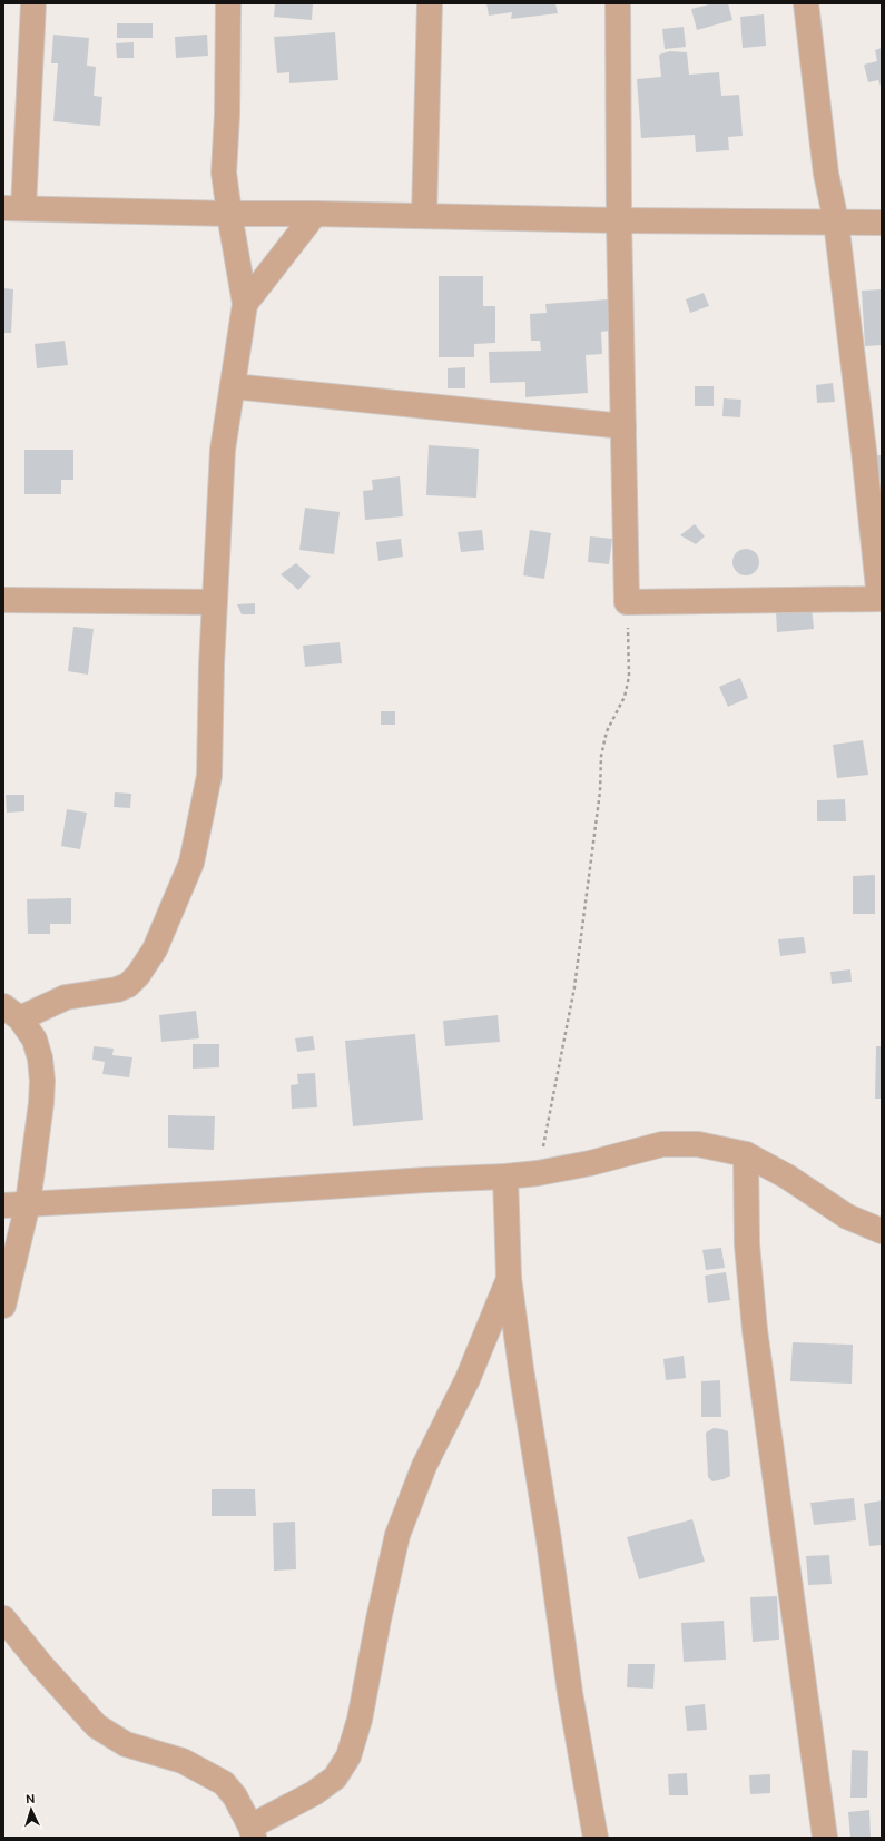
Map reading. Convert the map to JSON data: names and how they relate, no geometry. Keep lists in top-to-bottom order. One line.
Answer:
{"north":"top"}
